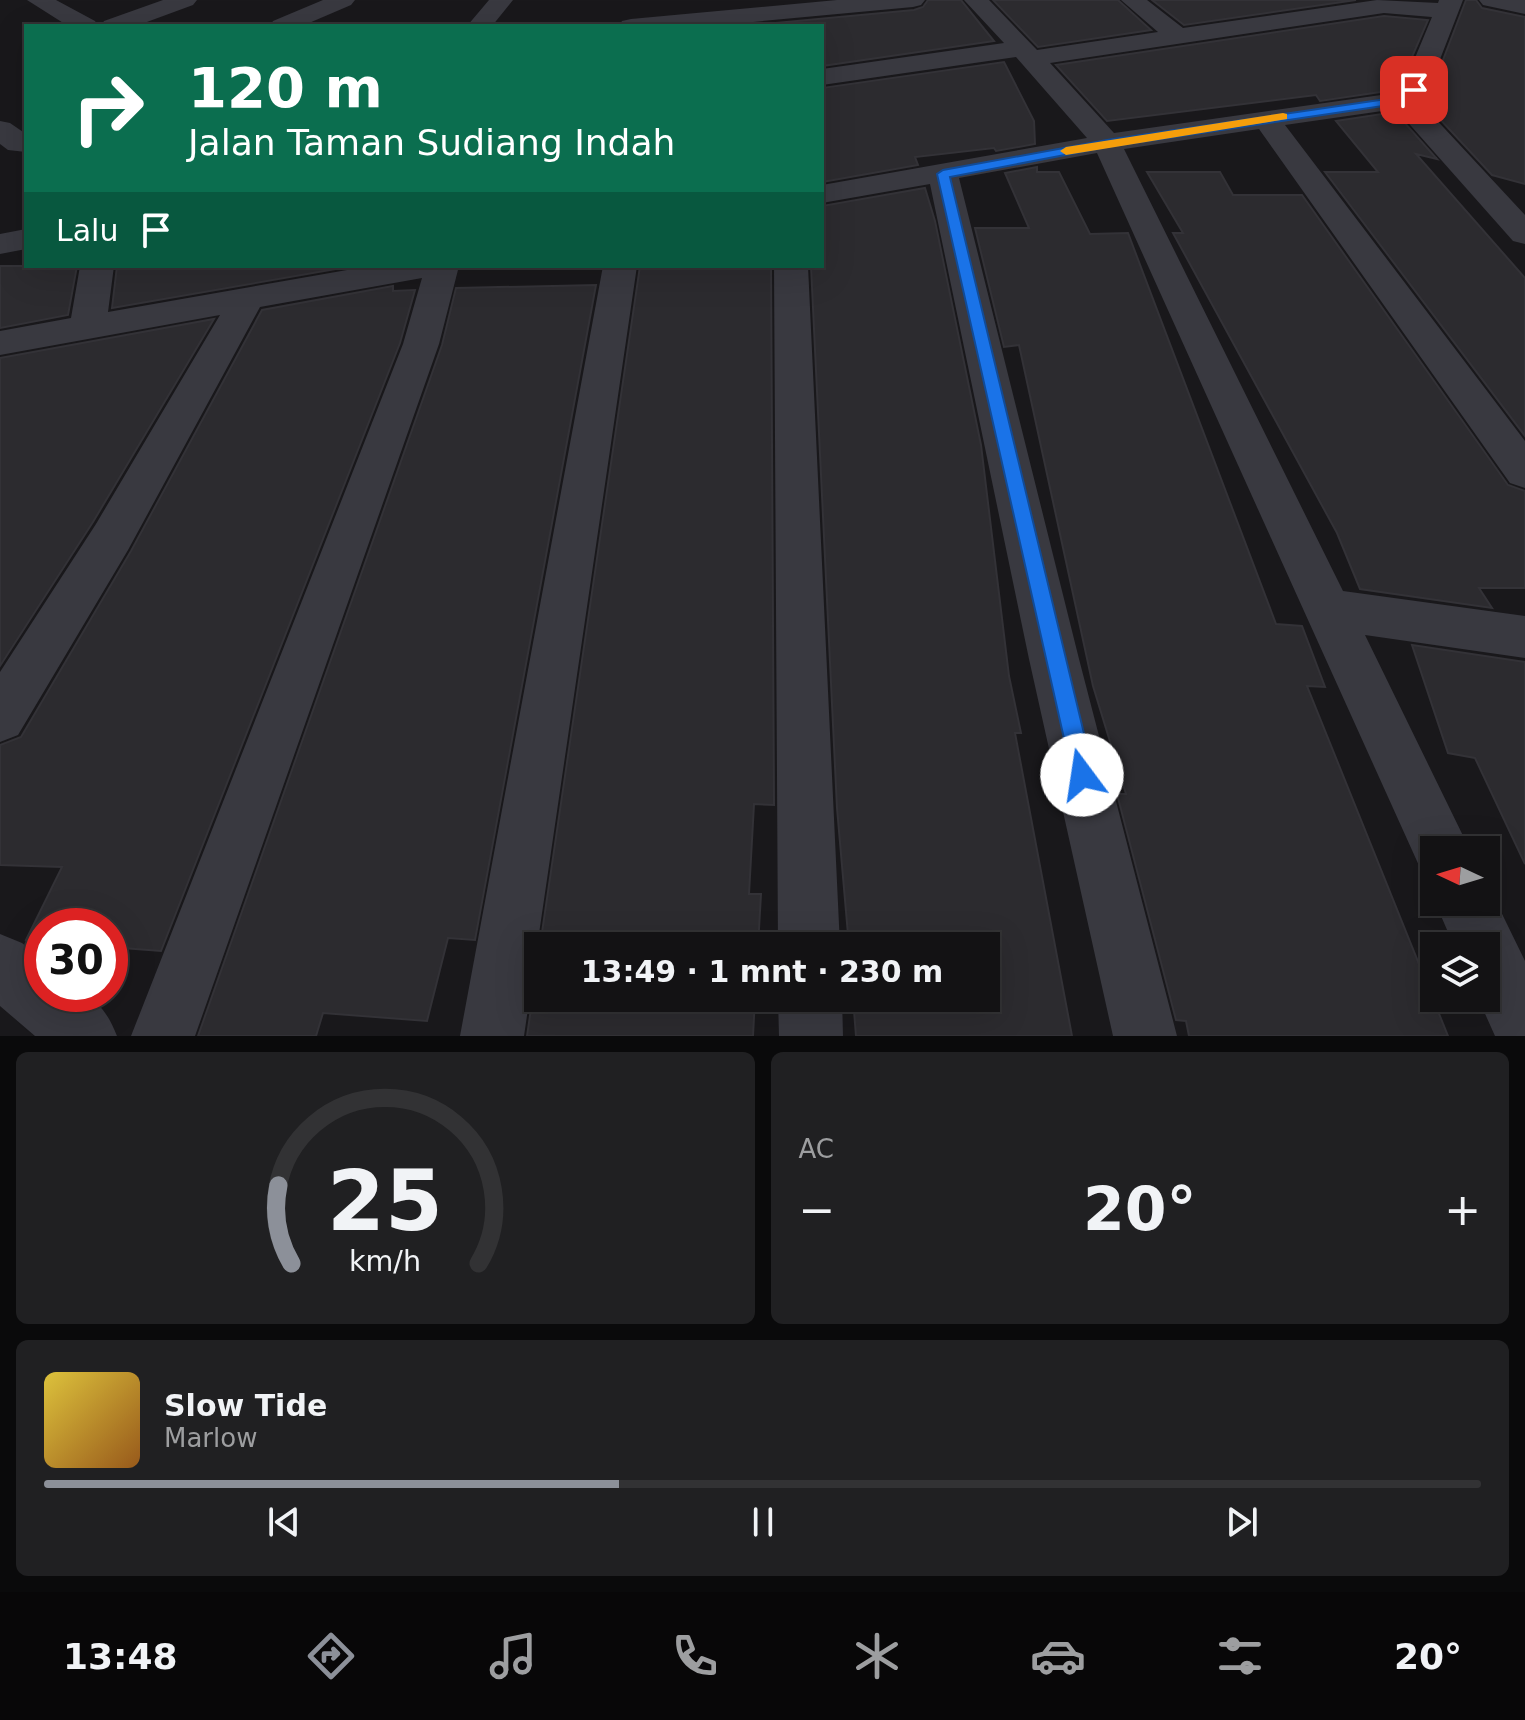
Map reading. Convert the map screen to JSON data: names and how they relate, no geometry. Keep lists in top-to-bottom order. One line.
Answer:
{"north":"left","page":{"turn":["120 m","Jalan Taman Sudiang Indah"],"then":"Lalu","limit":"30","trip":"13:49 · 1 mnt · 230 m","tile":"AC","heat":["−","20°","+"],"song":["Slow Tide","Marlow"],"tabs":["13:48","20°"],"gauge":["25","km/h"]}}
